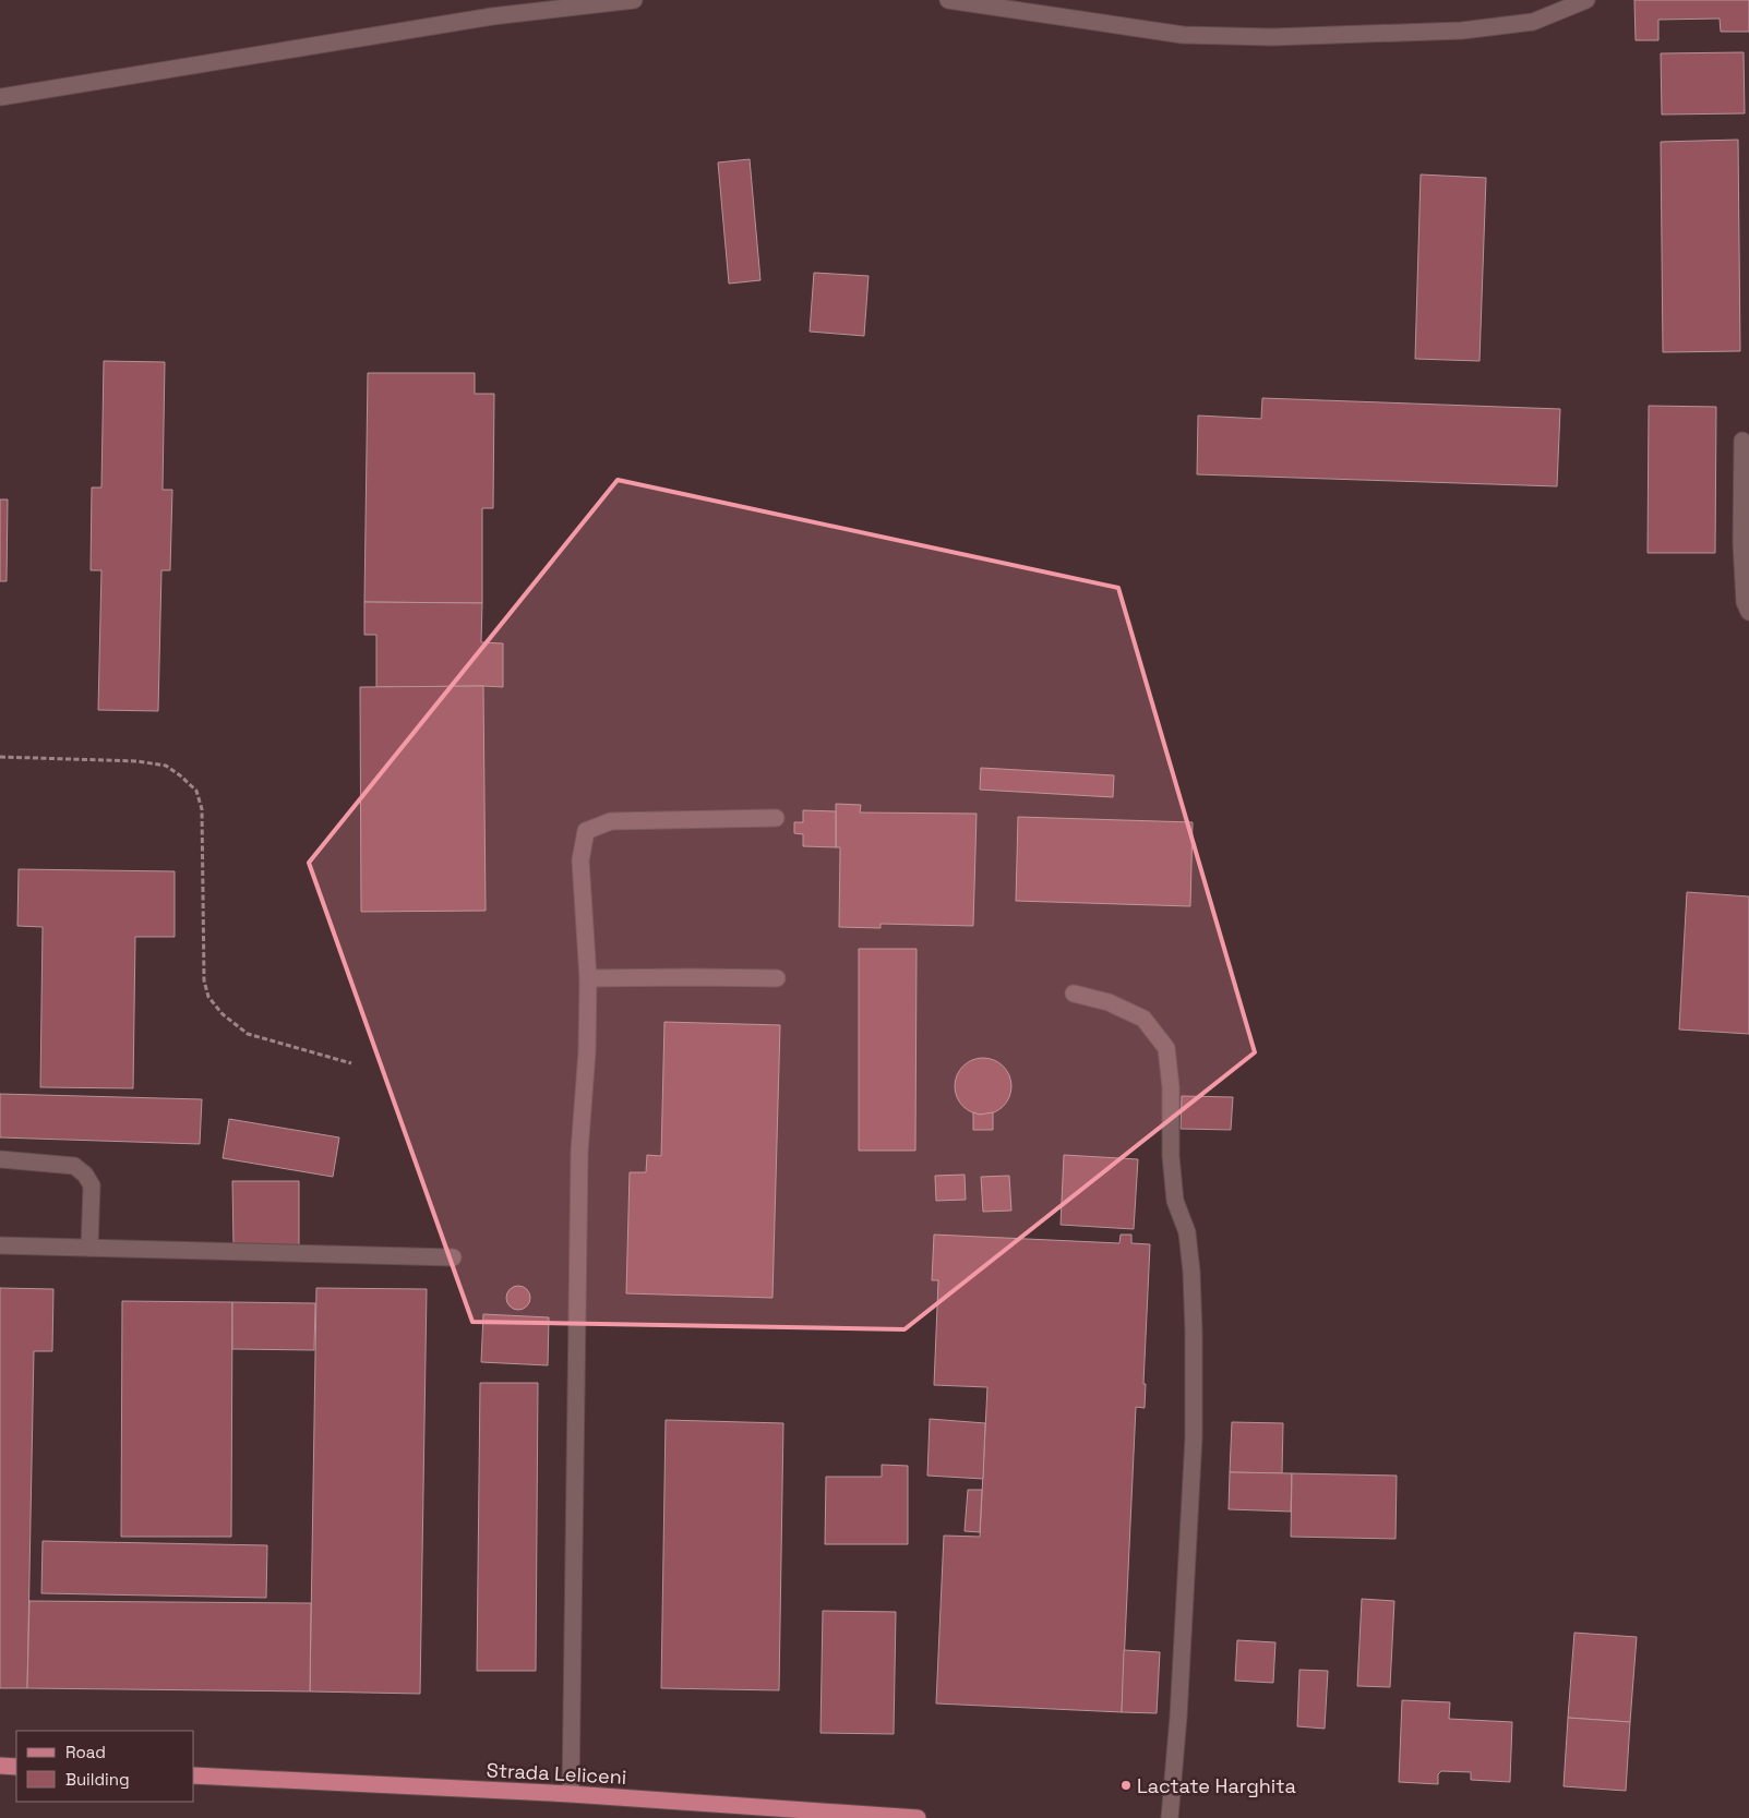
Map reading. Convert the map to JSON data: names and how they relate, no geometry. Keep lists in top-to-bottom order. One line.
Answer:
{"streets":{"main road":["Strada Leliceni"]},"places":["Lactate Harghita"],"legend":["Road","Building"]}
